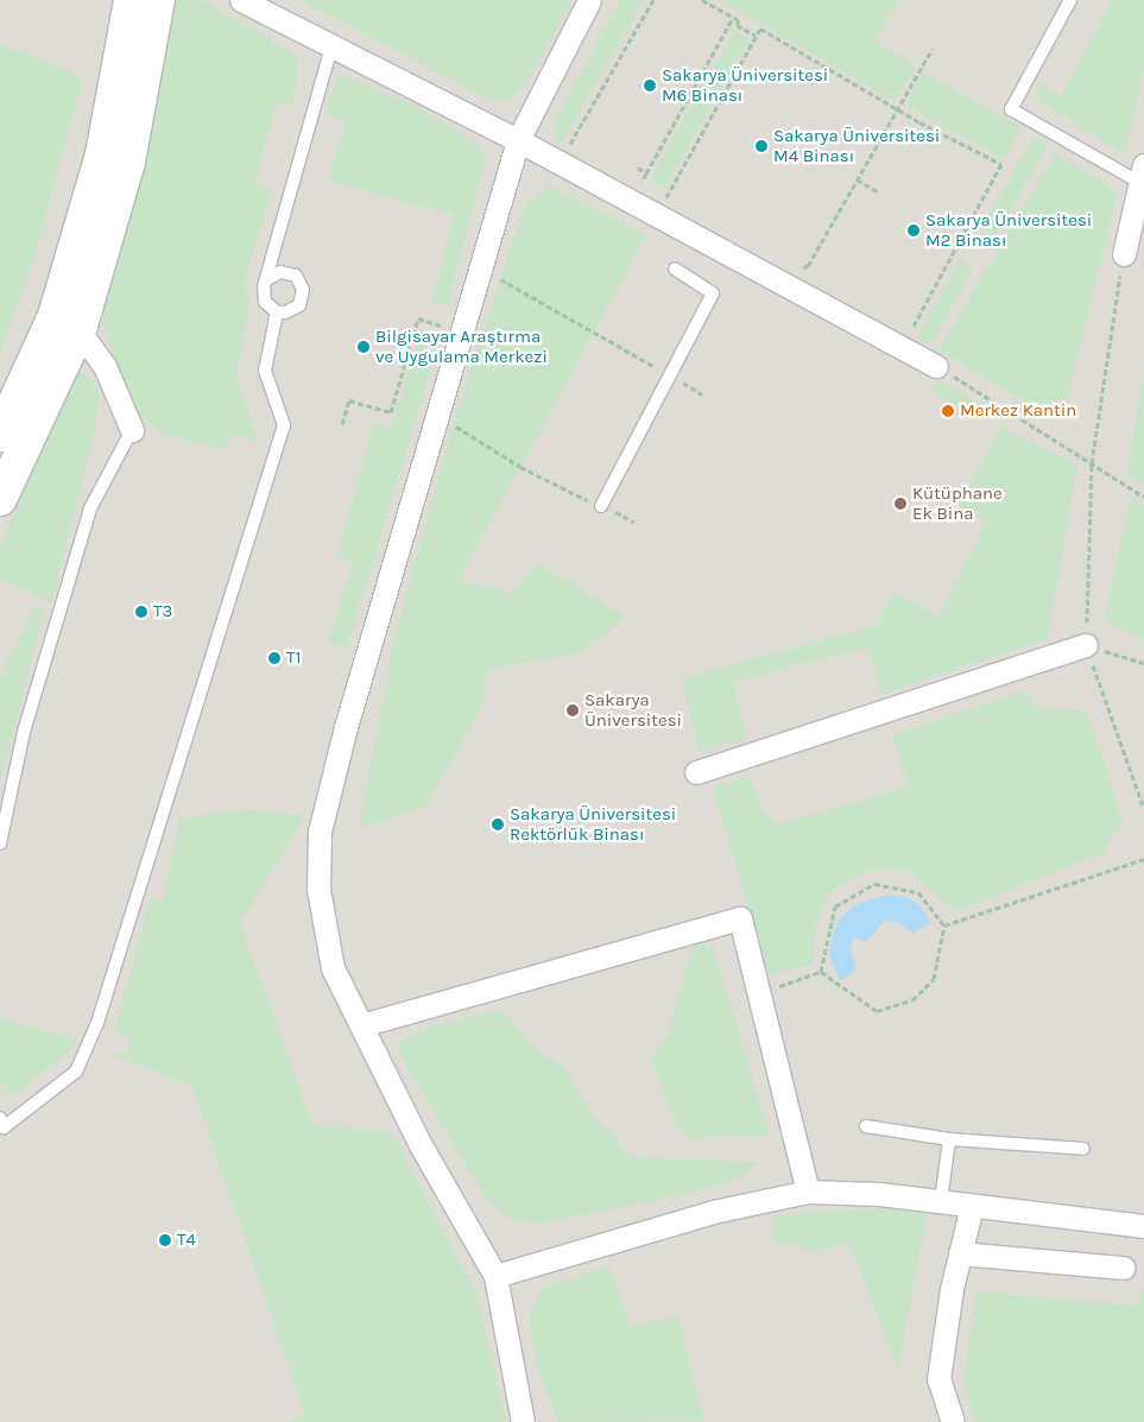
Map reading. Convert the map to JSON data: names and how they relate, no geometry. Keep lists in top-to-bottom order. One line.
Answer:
{"places":["Sakarya Üniversitesi M6 Binası","Sakarya Üniversitesi M4 Binası","Sakarya Üniversitesi M2 Binası","Bilgisayar Araştırma ve Uygulama Merkezi","Merkez Kantin","Kütüphane Ek Bina","T3","T1","Sakarya Üniversitesi","Sakarya Üniversitesi Rektörlük Binası","T4"]}
